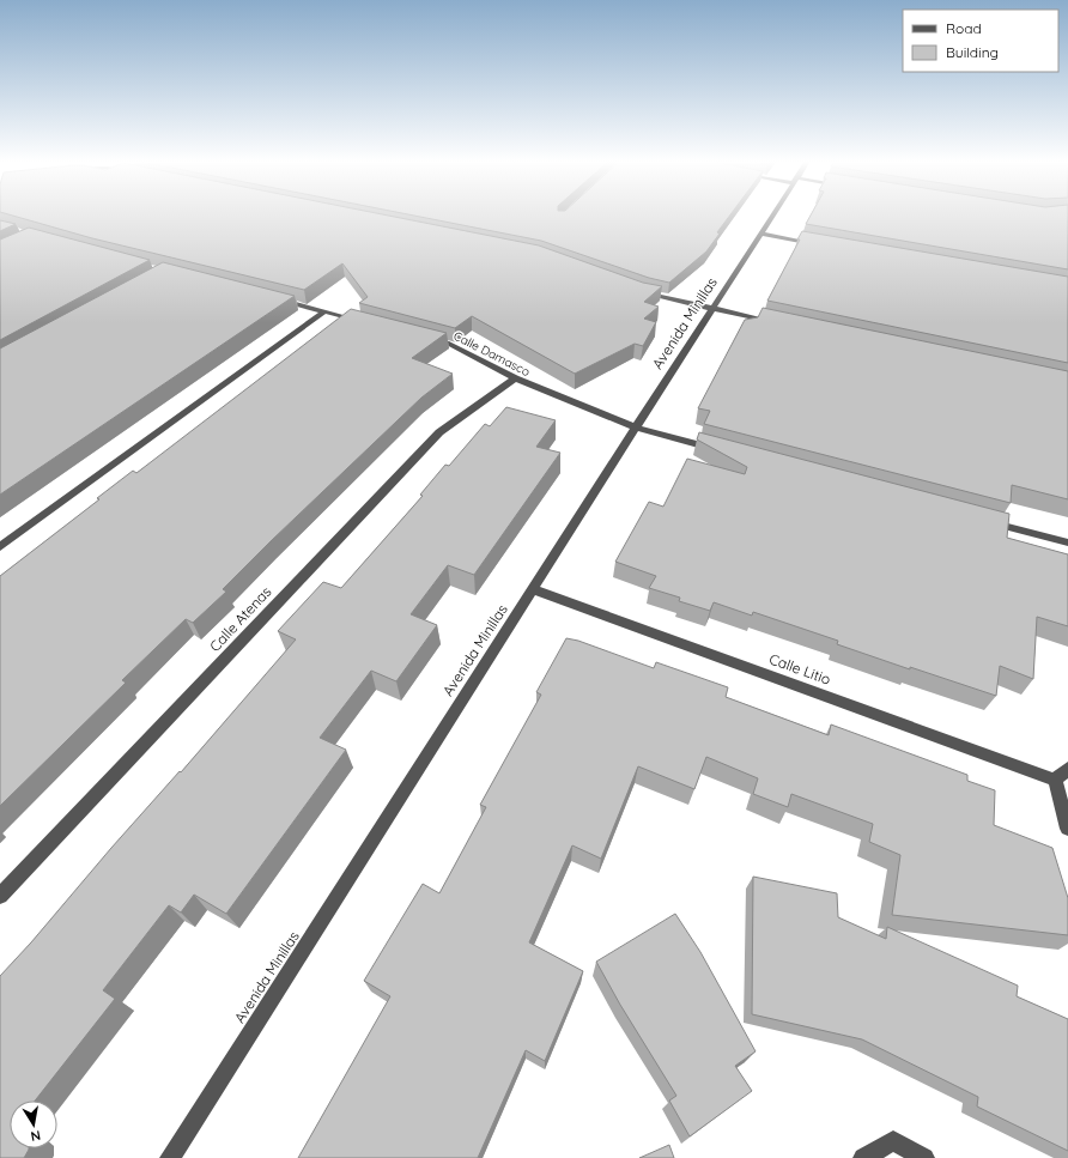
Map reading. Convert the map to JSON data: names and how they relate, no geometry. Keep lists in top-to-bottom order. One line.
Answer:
{"streets":{"street":["Avenida Minillas","Calle Damasco","Calle Atenas","Calle Litio"]},"crossings":[["Avenida Minillas","Calle Damasco"],["Avenida Minillas","Calle Litio"],["Calle Damasco","Calle Atenas"]],"legend":["Road","Building"],"north":"bottom"}
